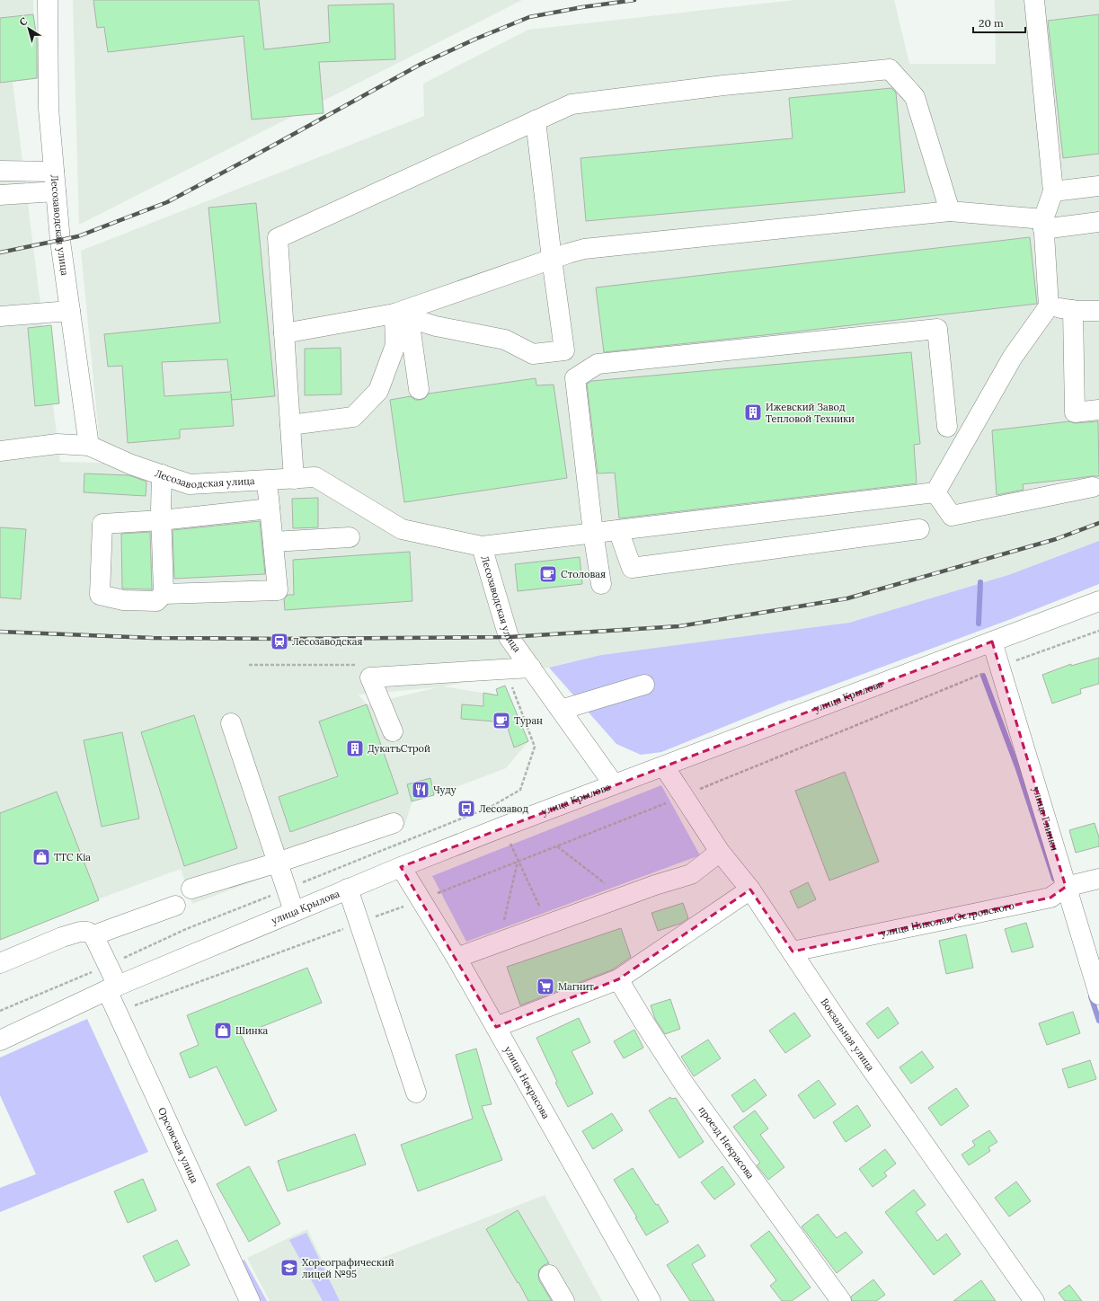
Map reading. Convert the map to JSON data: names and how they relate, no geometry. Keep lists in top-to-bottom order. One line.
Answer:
{"streets":{"street":["Лесозаводская улица","улица Крылова","улица Глинки","улица Николая Островского","Вокзальная улица","улица Некрасова","проезд Некрасова","Орсовская улица"]},"crossings":[["Лесозаводская улица","улица Крылова"],["улица Крылова","улица Глинки"],["улица Крылова","Вокзальная улица"],["улица Крылова","улица Некрасова"],["улица Крылова","Орсовская улица"],["улица Глинки","улица Николая Островского"],["улица Николая Островского","Вокзальная улица"]],"places":{"building":["Ижевский Завод Тепловой Техники","ДукатъСтрой"],"cafe":["Столовая","Туран"],"station":["Лесозаводская"],"restaurant":["Чуду"],"bus stop":["Лесозавод"],"shop":["ТТС Kia","Шинка"],"supermarket":["Магнит"],"school or university":["Хореографический лицей №95"]},"scale_bar":"20 m","north":"top left"}
